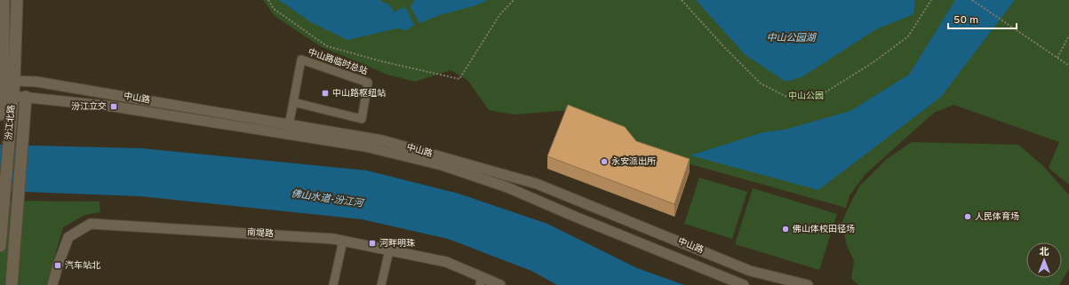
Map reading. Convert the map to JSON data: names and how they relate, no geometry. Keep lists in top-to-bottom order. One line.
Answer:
{"streets":{"main road":["汾江北路"],"street":["中山路临时总站","中山路","南堤路"]},"crossings":[["中山路","汾江北路"]],"water":["中山公园湖","佛山水道-汾江河"],"parks":["中山公园"],"places":{"transit":["中山路枢纽站","汾江立交","河畔明珠","汽车站北"],"other":["永安派出所","人民体育场","佛山体校田径场"]},"scale_bar":"50 m","north":"top"}
